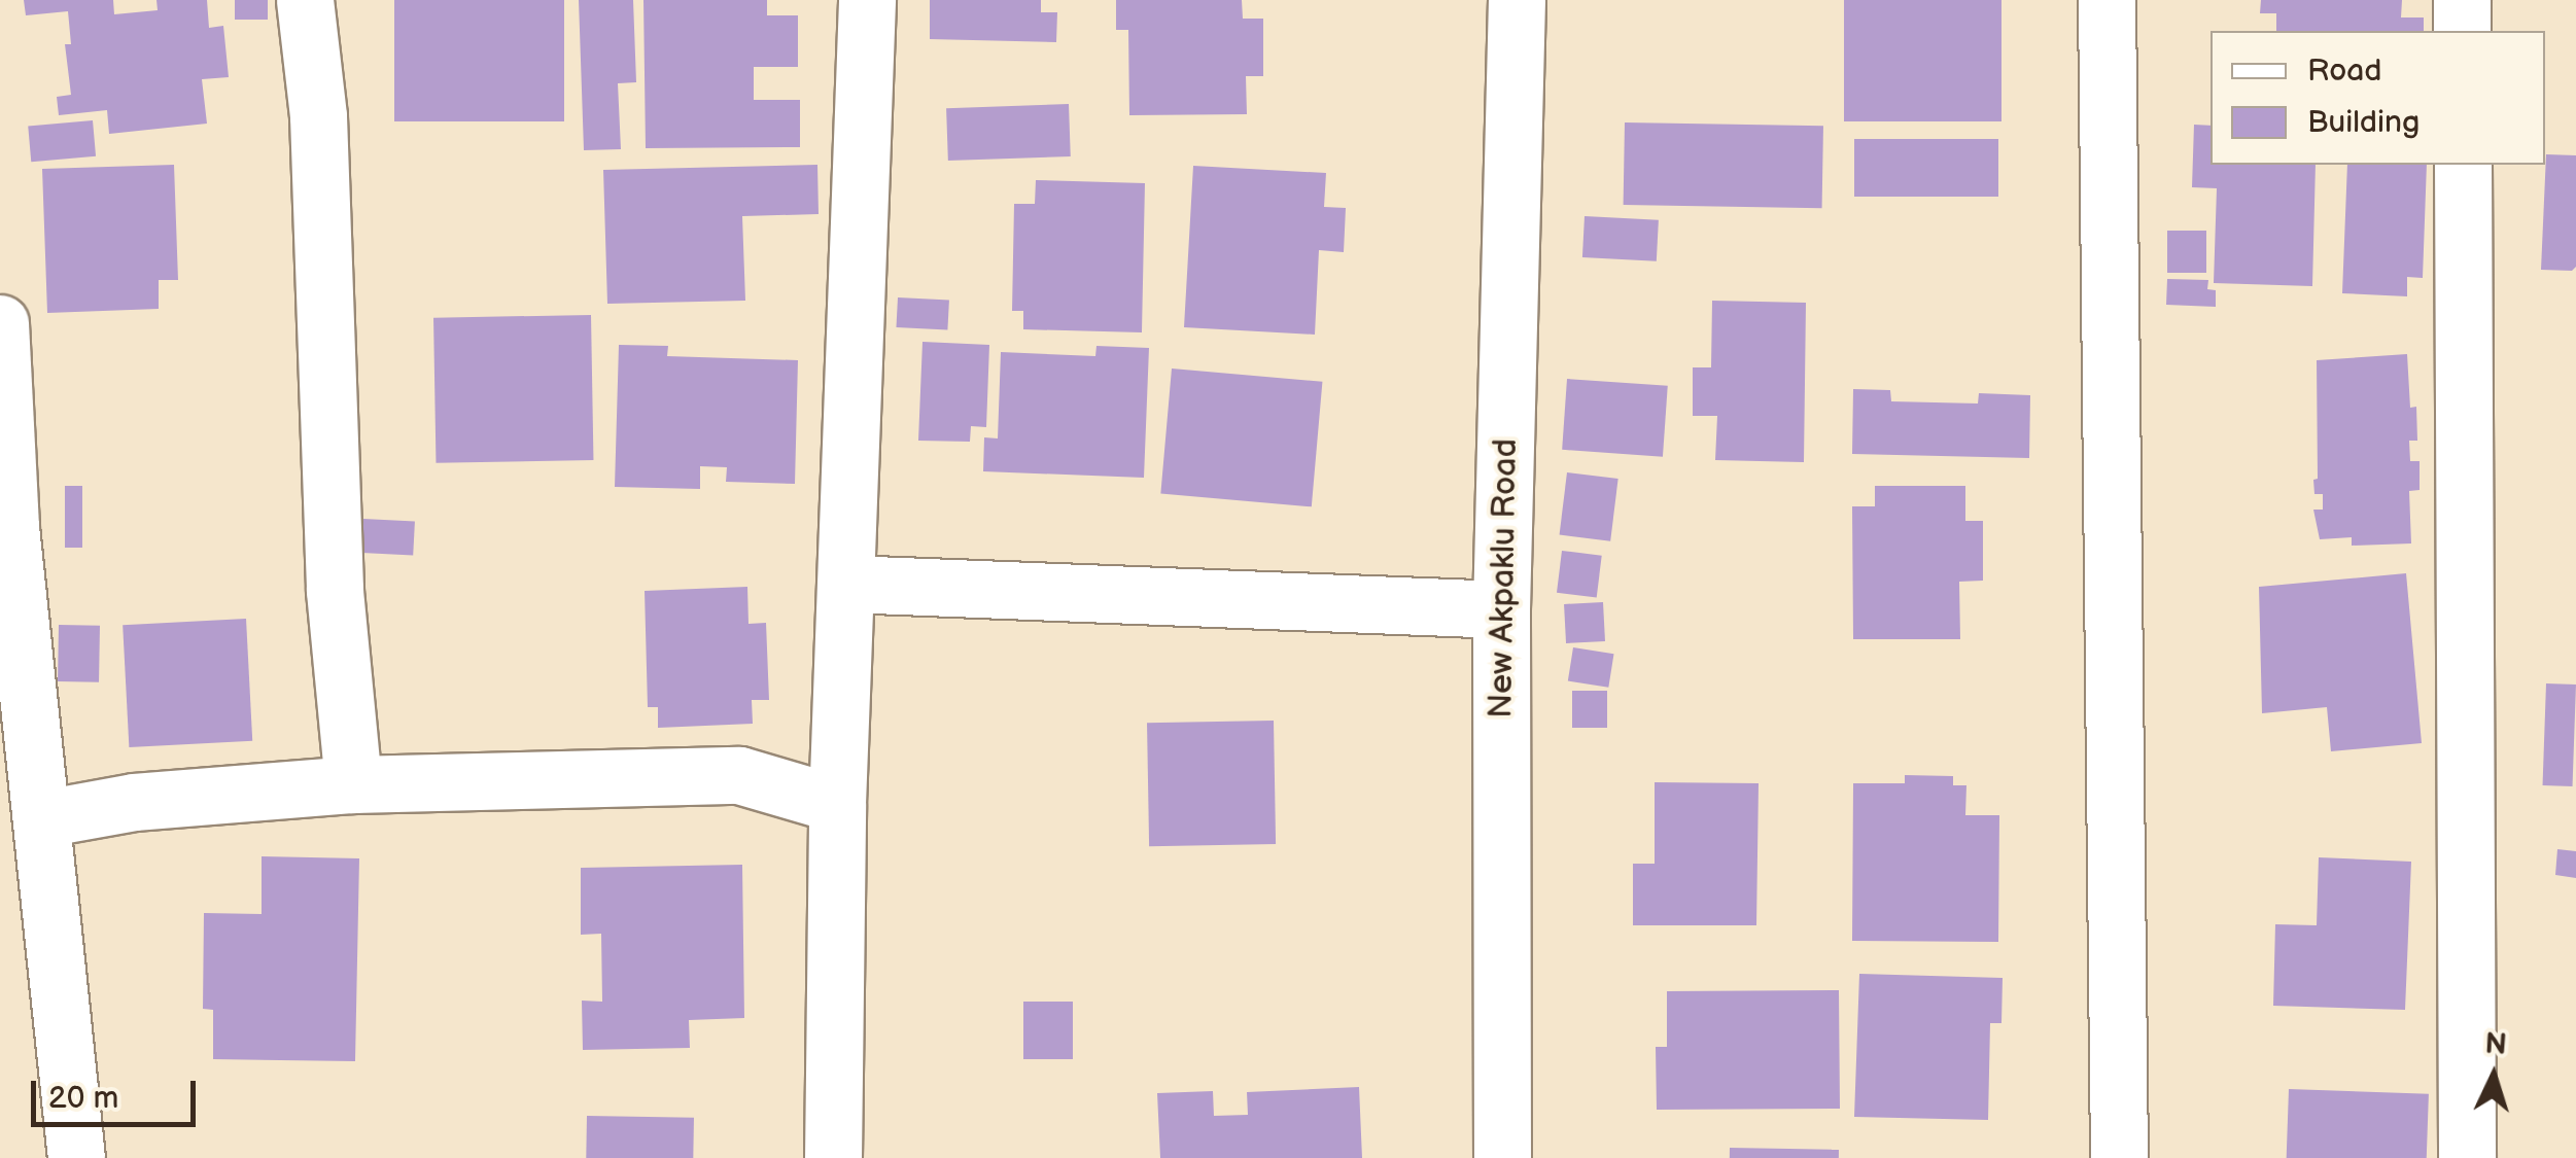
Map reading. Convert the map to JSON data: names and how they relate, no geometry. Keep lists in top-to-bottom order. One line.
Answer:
{"streets":{"street":["New Akpaklu Road"]},"legend":["Road","Building"],"scale_bar":"20 m","north":"top"}
